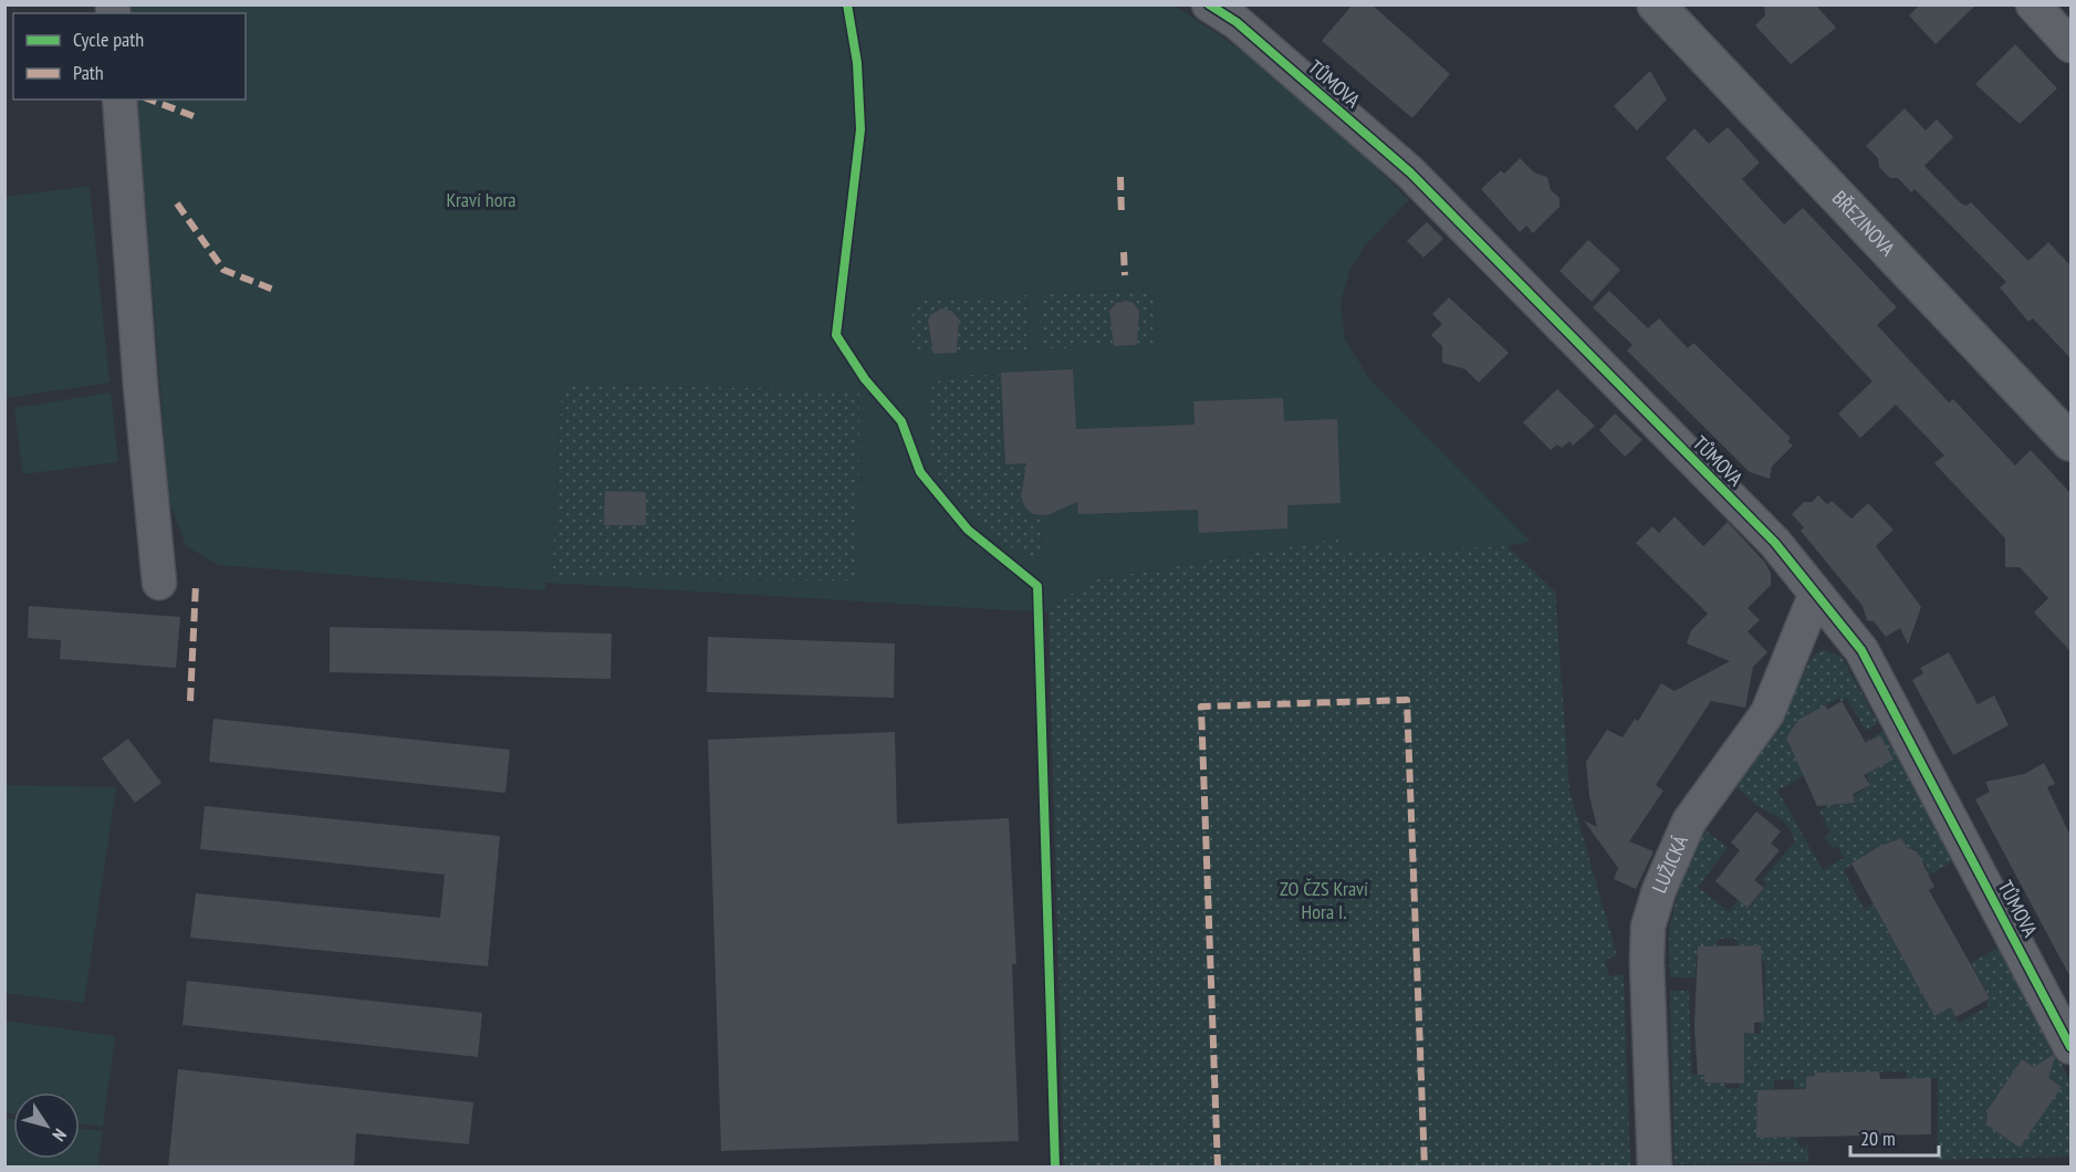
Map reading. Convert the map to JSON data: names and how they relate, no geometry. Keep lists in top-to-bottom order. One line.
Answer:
{"streets":{"street":["TŮMOVA","BŘEZINOVA","LUŽICKÁ"]},"crossings":[["TŮMOVA","LUŽICKÁ"]],"parks":["Kraví hora","ZO ČZS Kraví Hora I."],"legend":["Cycle path","Path"],"scale_bar":"20 m","north":"bottom right"}
